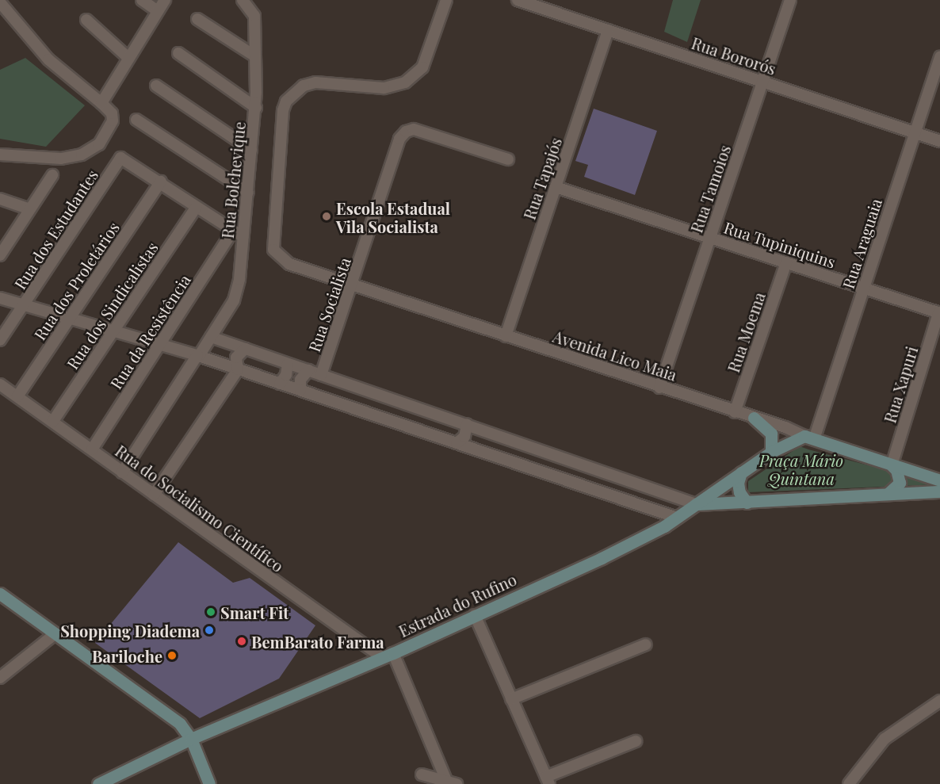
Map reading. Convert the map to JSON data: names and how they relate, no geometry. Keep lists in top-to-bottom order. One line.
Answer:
{"streets":{"street":["Rua Bororós","Rua Tapajós","Rua Bolchevique","Rua Tamoios","Rua dos Estudantes","Rua Araguaia","Rua Tupiniquins","Rua dos Proletários","Rua Socialista","Rua dos Sindicalistas","Rua da Resistência","Rua Moema","Avenida Lico Maia","Rua Xapuri","Rua do Socialismo Científico","Estrada do Rufino"]},"crossings":[["Rua Bororós","Rua Tapajós"],["Rua Bororós","Rua Tamoios"],["Rua Bororós","Rua Araguaia"],["Rua Tapajós","Rua Tupiniquins"],["Rua Tapajós","Avenida Lico Maia"],["Rua Bolchevique","Rua do Socialismo Científico"],["Rua Tamoios","Rua Tupiniquins"],["Rua Tamoios","Avenida Lico Maia"],["Rua dos Estudantes","Rua dos Proletários"],["Rua Araguaia","Rua Tupiniquins"],["Rua Araguaia","Avenida Lico Maia"],["Rua Araguaia","Estrada do Rufino"],["Rua Tupiniquins","Rua Moema"],["Rua Tupiniquins","Rua Xapuri"],["Rua dos Proletários","Rua do Socialismo Científico"],["Rua Socialista","Avenida Lico Maia"],["Rua dos Sindicalistas","Rua do Socialismo Científico"],["Rua da Resistência","Rua do Socialismo Científico"],["Rua Moema","Avenida Lico Maia"],["Avenida Lico Maia","Rua Xapuri"],["Avenida Lico Maia","Estrada do Rufino"],["Rua do Socialismo Científico","Estrada do Rufino"]],"parks":["Praça Mário Quintana"],"places":["Escola Estadual Vila Socialista","Smart Fit","Shopping Diadema","BemBarato Farma","Bariloche"]}
